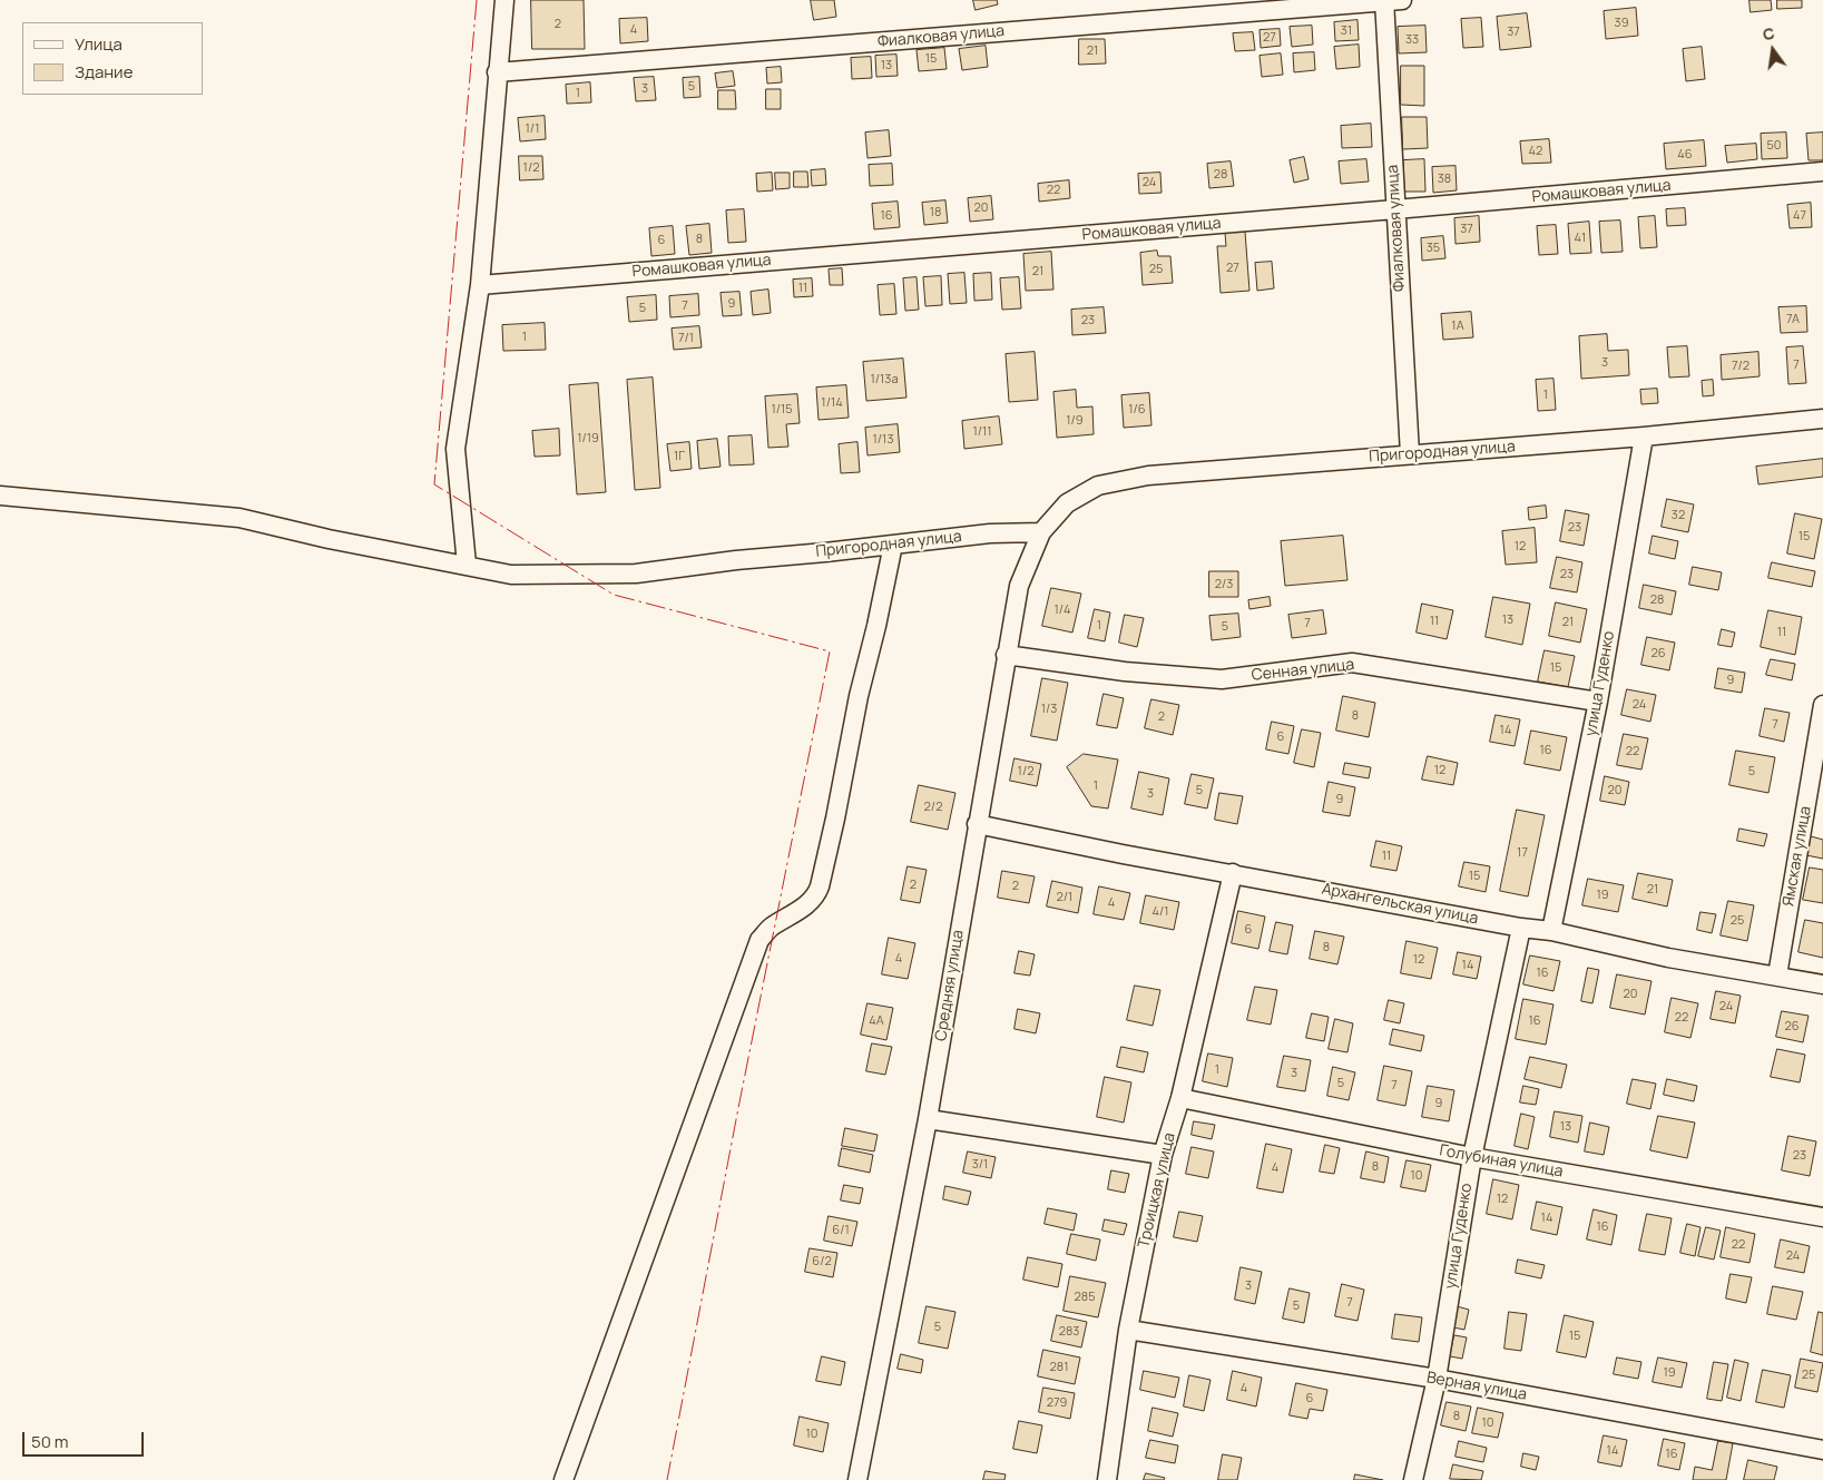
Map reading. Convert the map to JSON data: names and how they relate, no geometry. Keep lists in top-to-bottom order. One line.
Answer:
{"streets":{"street":["Фиалковая улица","Ромашковая улица","Пригородная улица","Сенная улица","улица Гуденко","Ямская улица","Архангельская улица","Средняя улица","Голубиная улица","Троицкая улица","Верная улица"]},"crossings":[["Фиалковая улица","Ромашковая улица"],["Фиалковая улица","Пригородная улица"],["Пригородная улица","улица Гуденко"],["Пригородная улица","Средняя улица"],["Сенная улица","улица Гуденко"],["Сенная улица","Средняя улица"],["улица Гуденко","Архангельская улица"],["улица Гуденко","Голубиная улица"],["улица Гуденко","Верная улица"],["Ямская улица","Архангельская улица"],["Архангельская улица","Средняя улица"],["Архангельская улица","Троицкая улица"],["Голубиная улица","Троицкая улица"],["Троицкая улица","Верная улица"]],"house_numbers":["39","2","4","31","37","27","33","21","15","13","5","3","1","1/1","50","42","46","1/2","28","38","24","22","20","18","16","47","37","41","8","6","35","27","25","21","11","9","7","5","7А","23","1А","1","7/1","3","7","7/2","1/13а","1","1/14","1/15","1/6","1/9","1/11","1/19","1/13","1Г","32","23","15","12","23","2/3","28","1/4","13","11","21","7","1","5","11","26","15","9","24","1/3","8","2","7","14","6","16","22","12","1/2","5","1","5","20","3","9","2/2","17","11","15","2","2","21","19","2/1","4","4/1","25","6","8","4","12","14","16","20","24","22","4А","16","26","1","3","5","7","9","13","23","3/1","8","4","10","12","14","16","6/1","22","24","6/2","3","285","7","5","5","283","15","281","19","25","4","6","279","8","10","10","14","16"],"legend":["Улица","Здание"],"scale_bar":"50 m","north":"top"}
